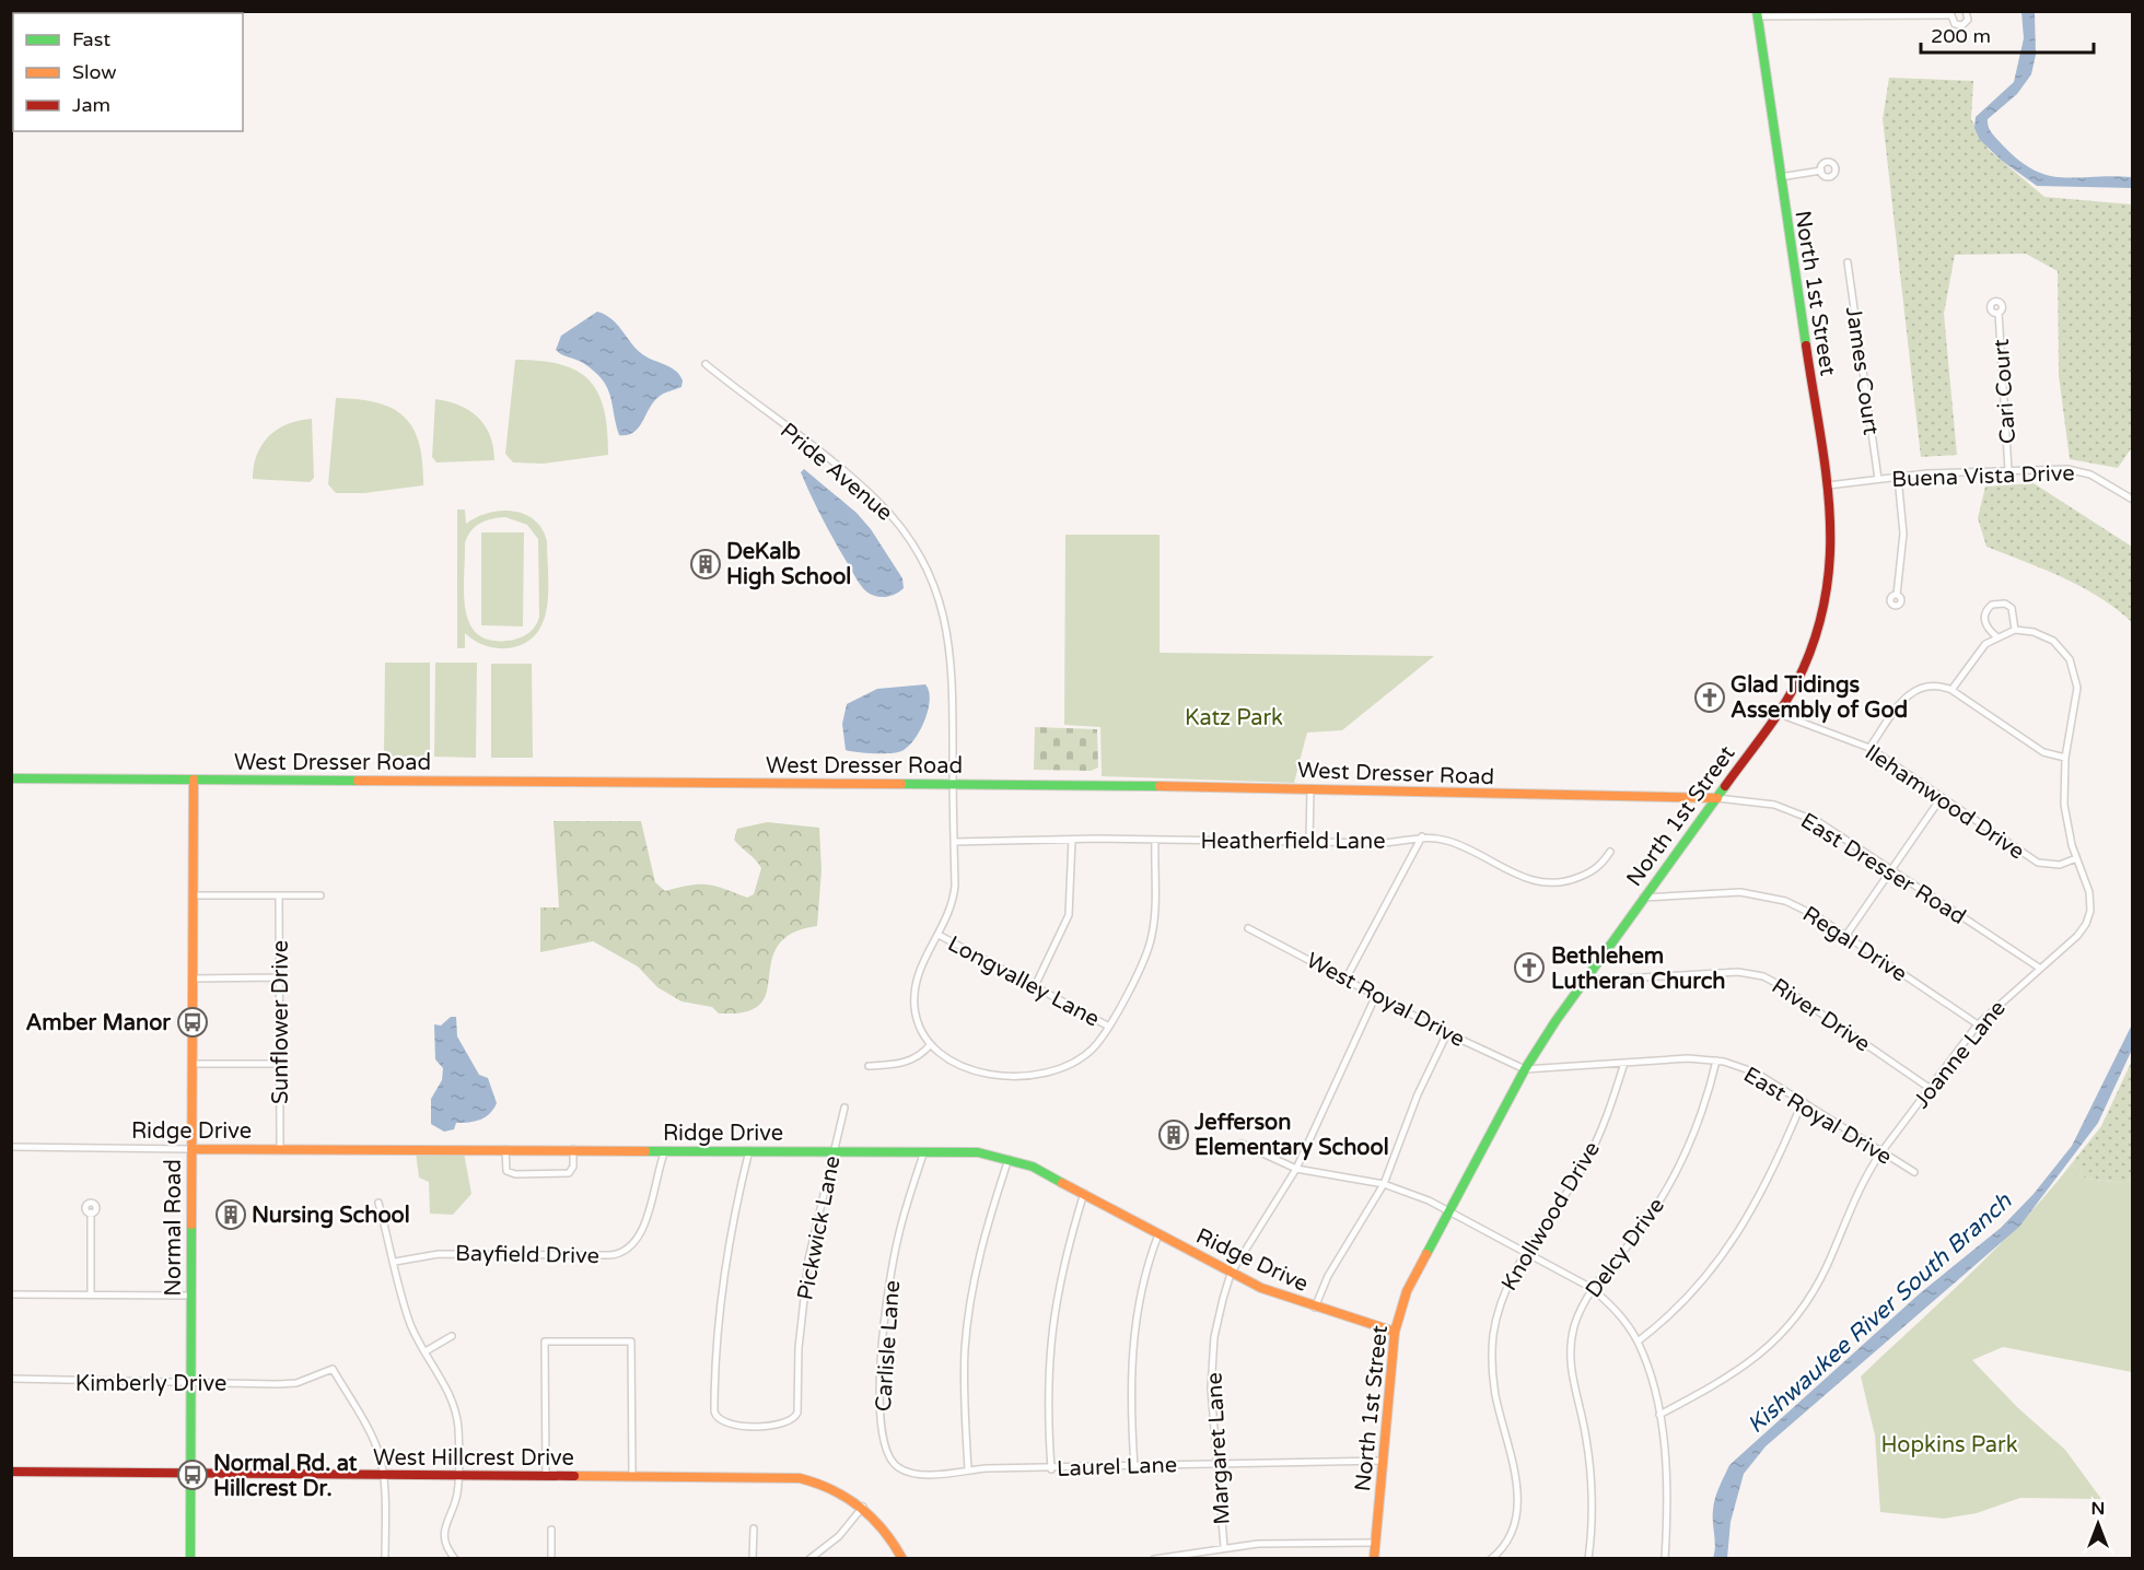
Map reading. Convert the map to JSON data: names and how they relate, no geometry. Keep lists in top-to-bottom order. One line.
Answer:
{"streets":{"street":["North 1st Street","James Court","Cari Court","Pride Avenue","Buena Vista Drive","West Dresser Road","Ilehamwood Drive","Heatherfield Lane","East Dresser Road","Regal Drive","Longvalley Lane","West Royal Drive","River Drive","Sunflower Drive","Joanne Lane","East Royal Drive","Ridge Drive","Knollwood Drive","Normal Road","Pickwick Lane","Delcy Drive","Bayfield Drive","Carlisle Lane","Kimberly Drive","Margaret Lane","West Hillcrest Drive","Laurel Lane"]},"crossings":[["North 1st Street","Buena Vista Drive"],["North 1st Street","West Dresser Road"],["North 1st Street","Ilehamwood Drive"],["North 1st Street","East Dresser Road"],["North 1st Street","Regal Drive"],["North 1st Street","West Royal Drive"],["North 1st Street","River Drive"],["North 1st Street","East Royal Drive"],["North 1st Street","Ridge Drive"],["North 1st Street","Laurel Lane"],["James Court","Buena Vista Drive"],["Cari Court","Buena Vista Drive"],["Pride Avenue","West Dresser Road"],["Pride Avenue","Heatherfield Lane"],["Pride Avenue","Longvalley Lane"],["West Dresser Road","East Dresser Road"],["West Dresser Road","Normal Road"],["Ilehamwood Drive","Joanne Lane"],["East Dresser Road","Joanne Lane"],["Regal Drive","Joanne Lane"],["West Royal Drive","East Royal Drive"],["West Royal Drive","Margaret Lane"],["River Drive","Joanne Lane"],["Sunflower Drive","Ridge Drive"],["Joanne Lane","East Royal Drive"],["East Royal Drive","Knollwood Drive"],["East Royal Drive","Delcy Drive"],["Ridge Drive","Normal Road"],["Ridge Drive","Pickwick Lane"],["Ridge Drive","Bayfield Drive"],["Ridge Drive","Carlisle Lane"],["Ridge Drive","Margaret Lane"],["Normal Road","Kimberly Drive"],["Normal Road","West Hillcrest Drive"],["Carlisle Lane","Laurel Lane"],["Kimberly Drive","West Hillcrest Drive"],["Margaret Lane","Laurel Lane"]],"water":["Kishwaukee River South Branch"],"parks":["Katz Park","Hopkins Park"],"places":{"building":["DeKalb High School","Jefferson Elementary School","Nursing School"],"church":["Glad Tidings Assembly of God","Bethlehem Lutheran Church"],"bus stop":["Amber Manor","Normal Rd. at Hillcrest Dr."]},"legend":["Fast","Slow","Jam"],"scale_bar":"200 m","north":"top"}
